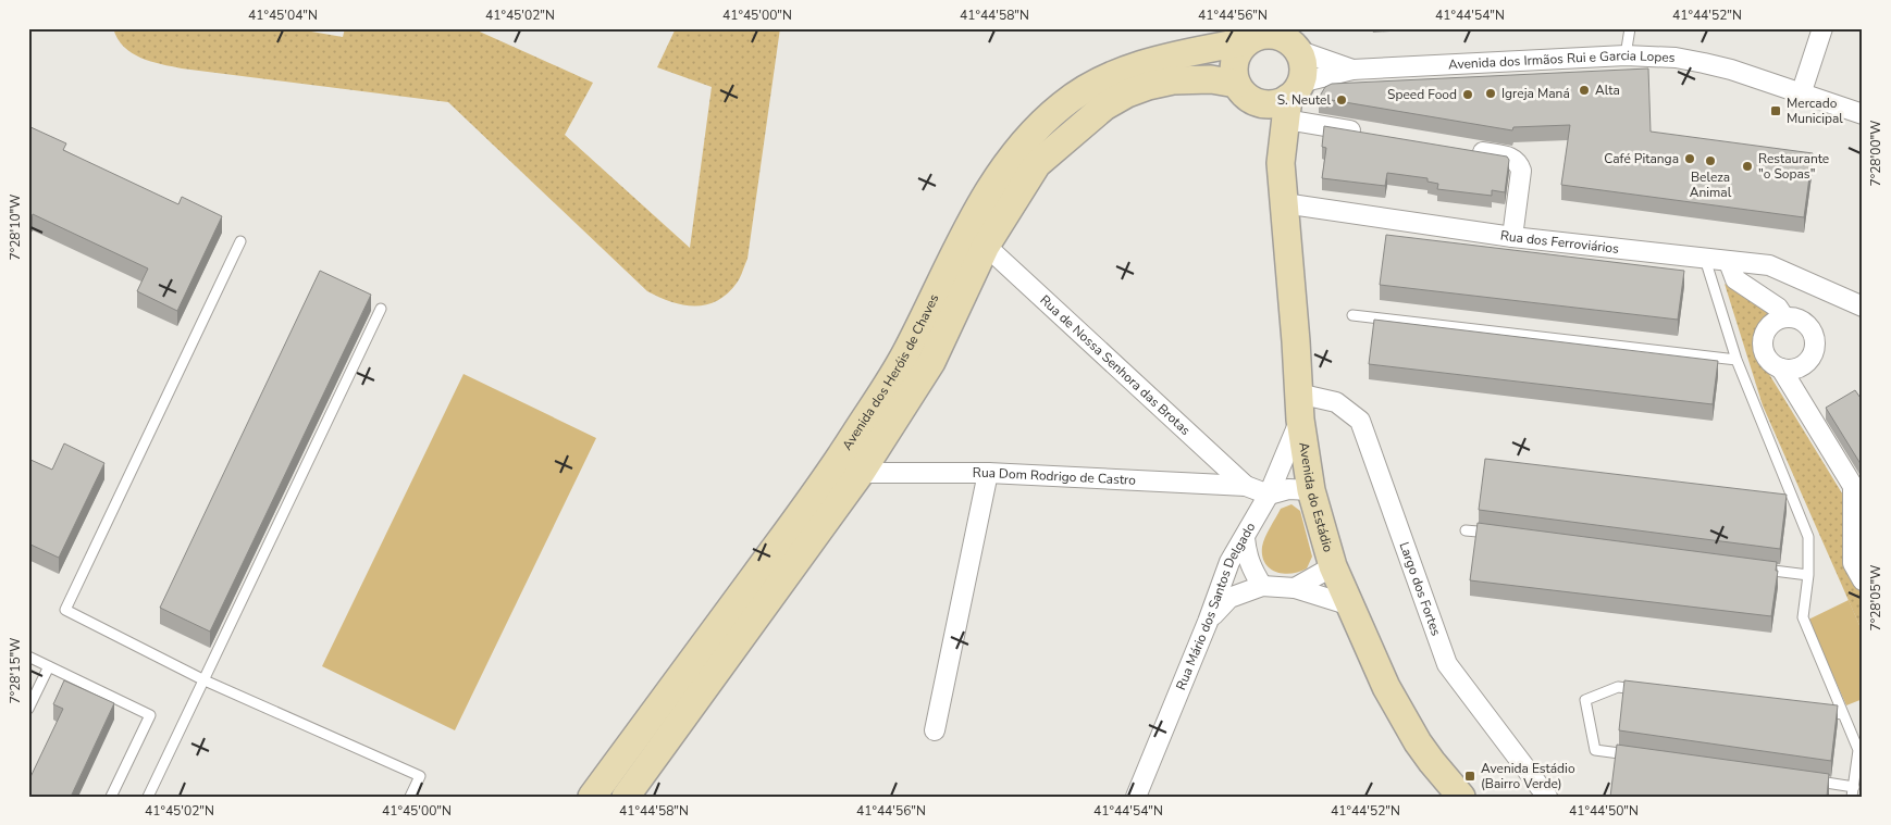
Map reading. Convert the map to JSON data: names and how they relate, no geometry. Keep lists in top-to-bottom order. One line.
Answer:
{"streets":{"main road":["Avenida dos Heróis de Chaves","Avenida do Estádio"],"street":["Avenida dos Irmãos Rui e Garcia Lopes","Rua dos Ferroviários","Rua de Nossa Senhora das Brotas","Rua Dom Rodrigo de Castro","Largo dos Fortes","Rua Mário dos Santos Delgado"]},"crossings":[["Rua dos Ferroviários","Avenida do Estádio"],["Rua de Nossa Senhora das Brotas","Avenida dos Heróis de Chaves"],["Rua de Nossa Senhora das Brotas","Rua Dom Rodrigo de Castro"],["Avenida dos Heróis de Chaves","Rua Dom Rodrigo de Castro"],["Avenida dos Heróis de Chaves","Avenida do Estádio"],["Avenida do Estádio","Largo dos Fortes"],["Avenida do Estádio","Rua Mário dos Santos Delgado"],["Largo dos Fortes","Rua Mário dos Santos Delgado"]],"places":{"other":["Alta","Igreja Maná","Speed Food","S. Neutel","Café Pitanga","Beleza Animal","Restaurante \"o Sopas\""],"transit":["Mercado Municipal","Avenida Estádio (Bairro Verde)"]},"coordinates":["41°45'04\"N","41°45'02\"N","41°45'00\"N","41°44'58\"N","41°44'56\"N","41°44'54\"N","41°44'52\"N","7°28'00\"W","7°28'10\"W","7°28'05\"W","7°28'15\"W","41°44'50\"N"]}
